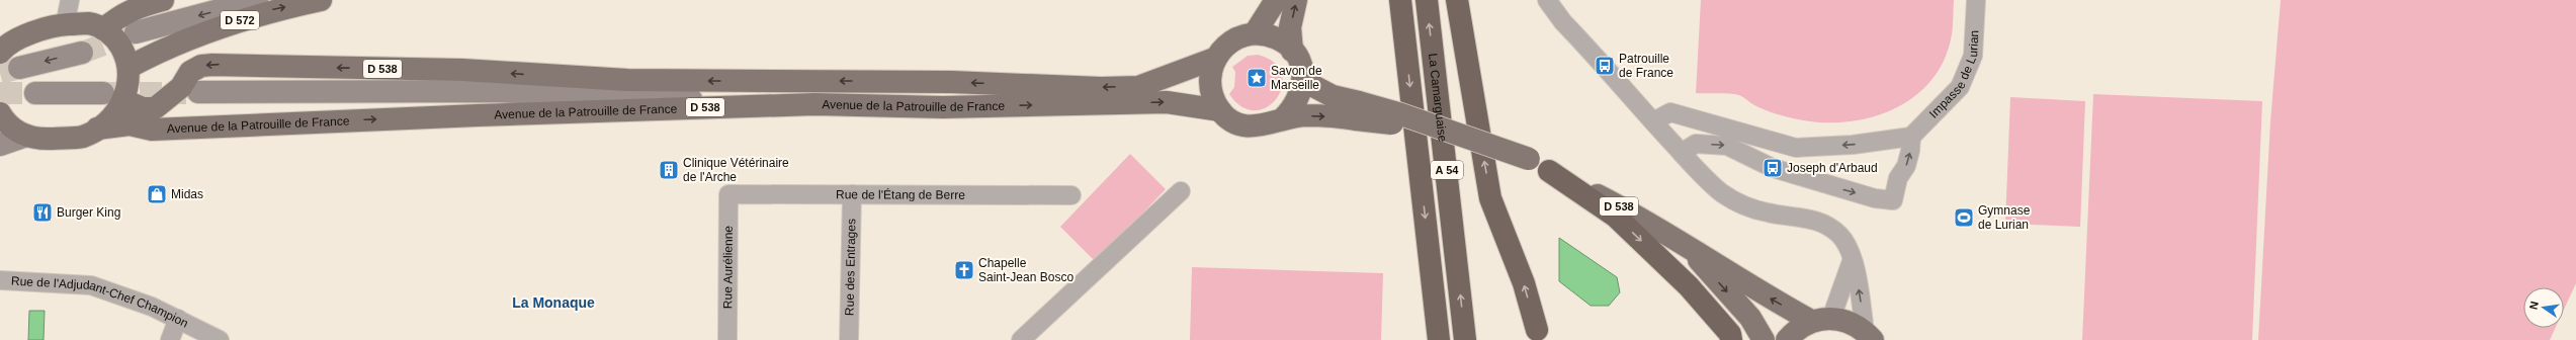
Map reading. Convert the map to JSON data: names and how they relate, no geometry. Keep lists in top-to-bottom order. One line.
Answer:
{"streets":{"highway":["La Camarguaise","A 54"],"main road":["D 572","D 538","Avenue de la Patrouille de France"],"street":["Impasse de Lurian","Rue de l'Étang de Berre","Rue Aurélienne","Rue des Entrages","Rue de l'Adjudant-Chef Champion"]},"crossings":[["D 538","Avenue de la Patrouille de France"],["Rue de l'Étang de Berre","Rue Aurélienne"],["Rue de l'Étang de Berre","Rue des Entrages"]],"districts":["La Monaque"],"places":{"bus stop":["Patrouille de France","Joseph d'Arbaud"],"place":["Savon de Marseille"],"building":["Clinique Vétérinaire de l'Arche"],"shop":["Midas"],"restaurant":["Burger King"],"sports":["Gymnase de Lurian"],"church":["Chapelle Saint-Jean Bosco"]},"north":"left"}
